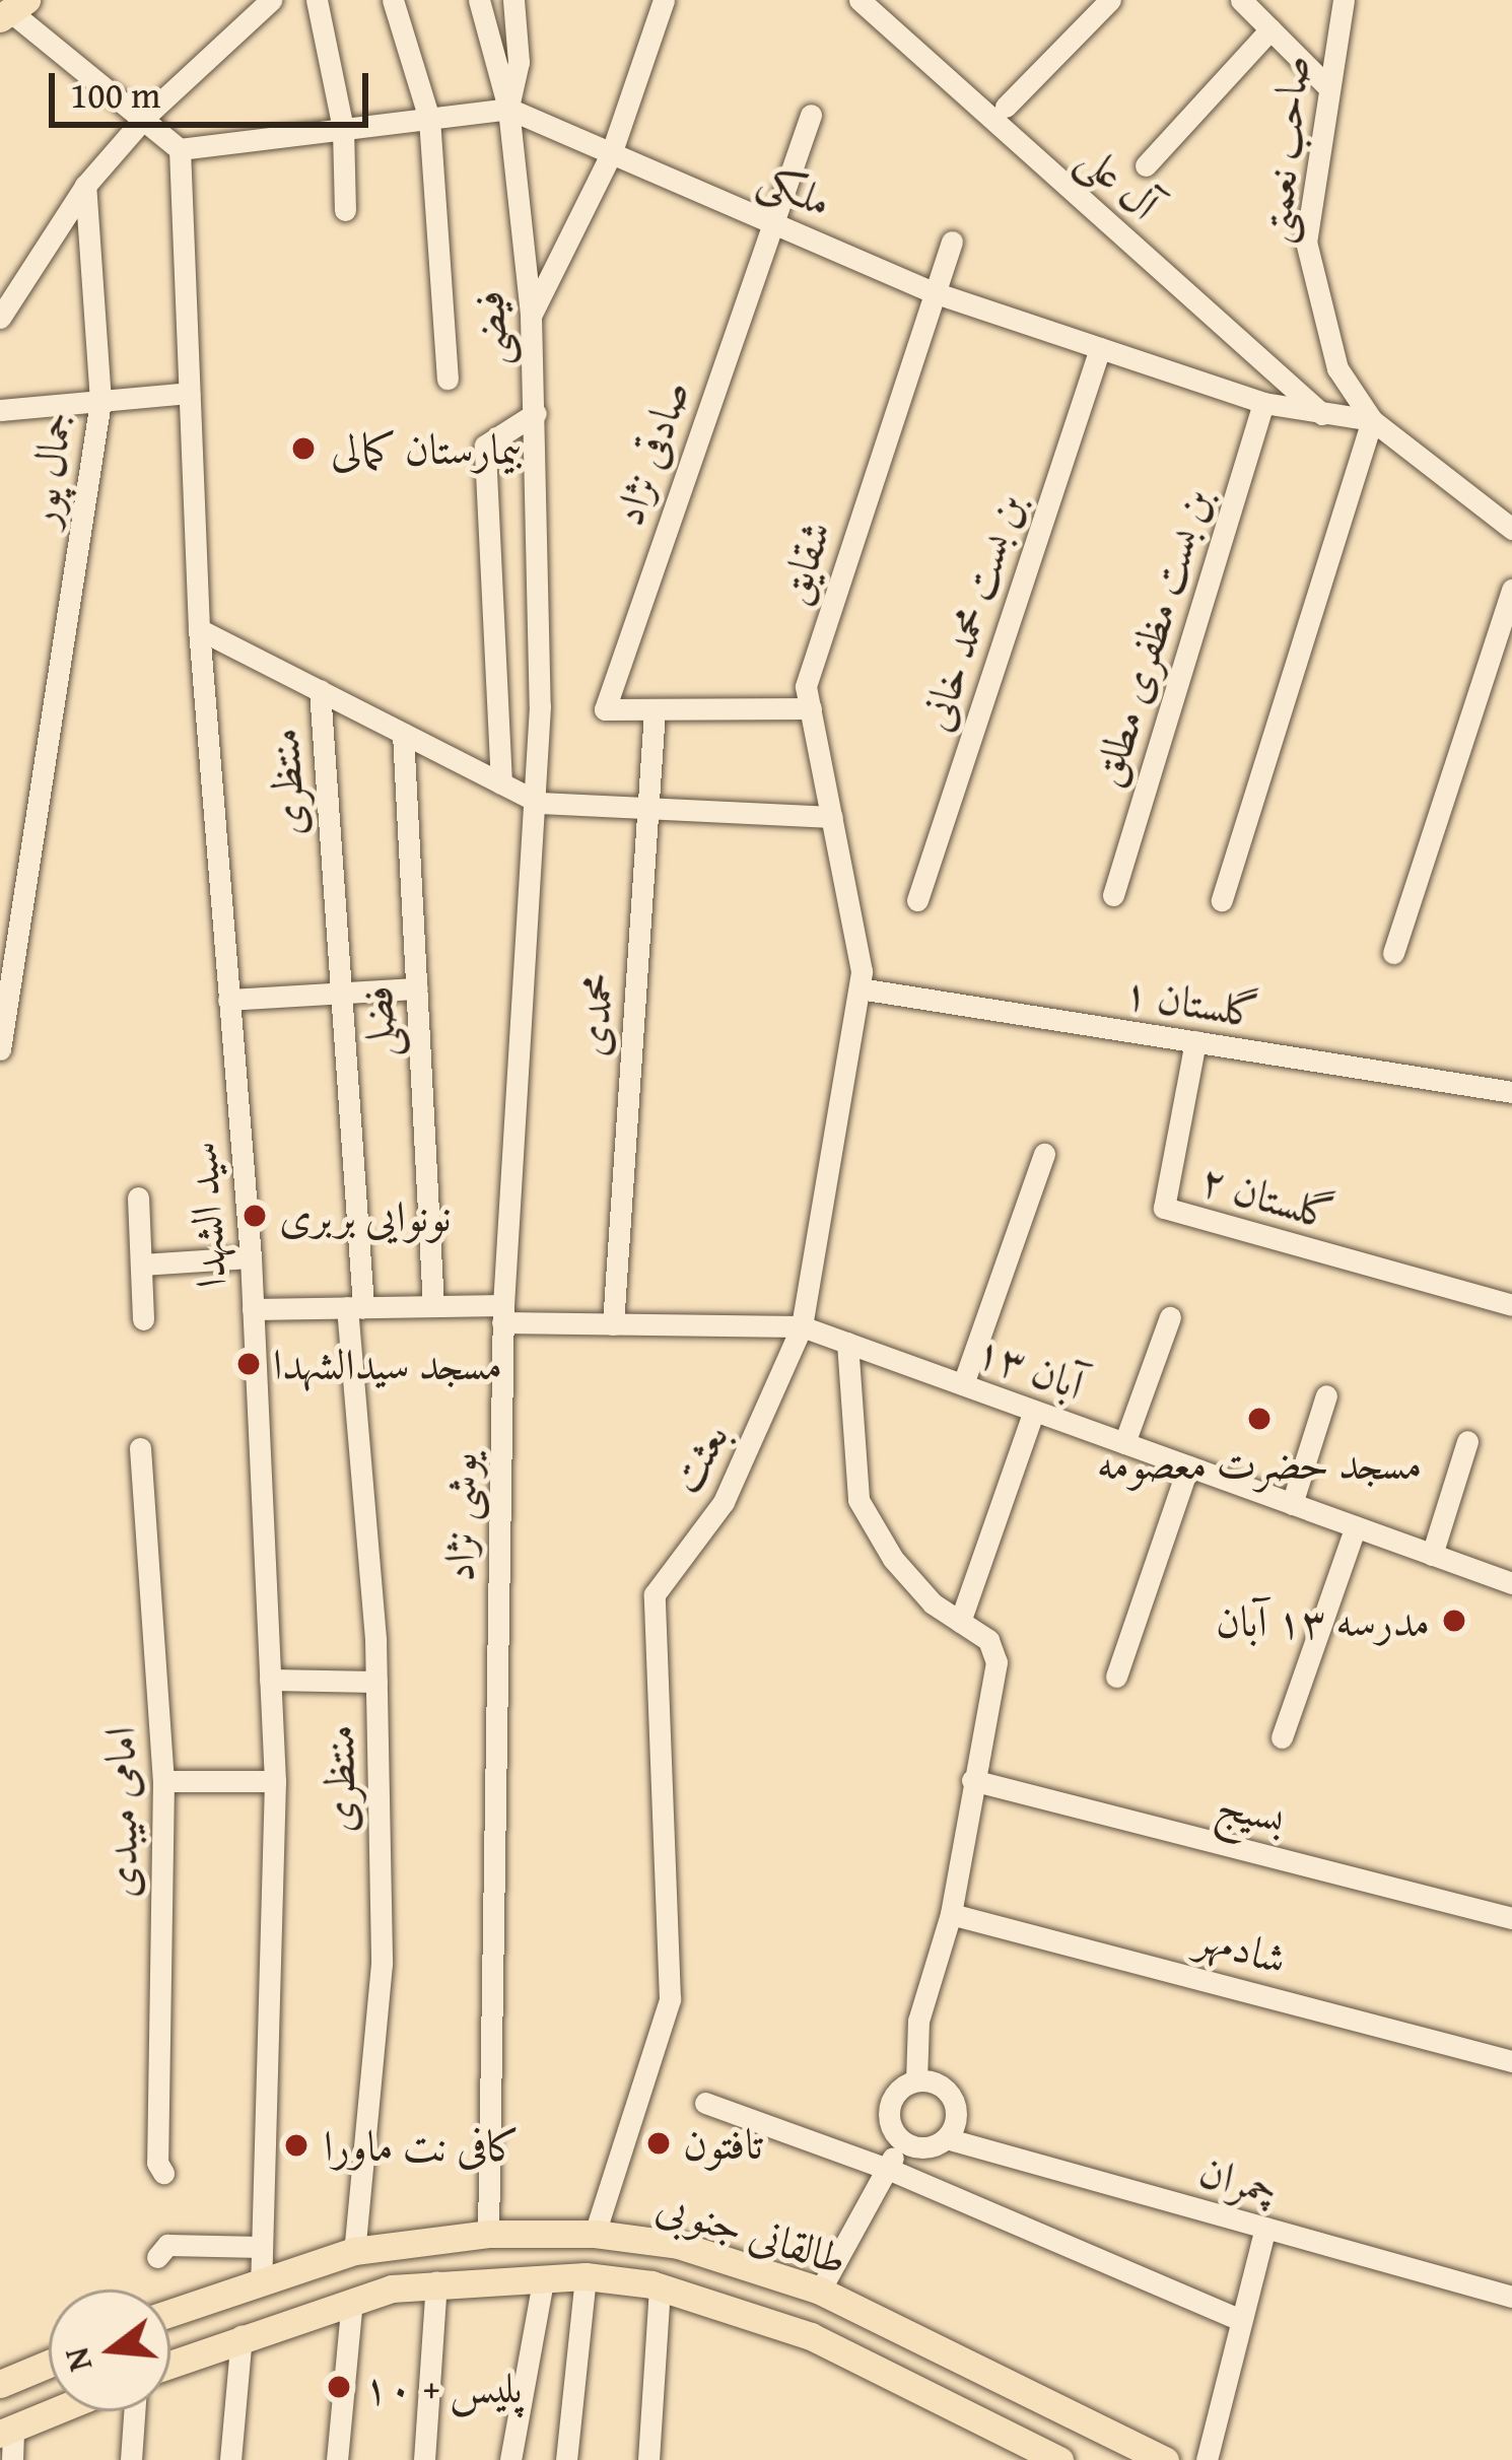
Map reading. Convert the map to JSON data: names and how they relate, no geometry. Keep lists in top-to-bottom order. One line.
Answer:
{"streets":{"main road":["طالقانی جنوبی"],"street":["صاحب نعمتی","آل علی","ملکی","فیضی","صادقی نژاد","جمال پور","شقایق","بن بست محمد خانی","بن بست مظفری مطلق","منتظری","گلستان ۱","محمدی","فضلی","گلستان ۲","سید الشهدا","۱۳ آبان","بعثت","یوشی نژاد","بسیج","امامی میبدی","شادمهر","چمران"]},"crossings":[["صاحب نعمتی","ملکی"],["آل علی","ملکی"],["ملکی","فیضی"],["ملکی","صادقی نژاد"],["ملکی","شقایق"],["ملکی","بن بست محمد خانی"],["ملکی","بن بست مظفری مطلق"],["فیضی","یوشی نژاد"],["صادقی نژاد","محمدی"],["شقایق","بعثت"],["منتظری","۱۳ آبان"],["منتظری","طالقانی جنوبی"],["گلستان ۱","گلستان ۲"],["گلستان ۱","بعثت"],["محمدی","۱۳ آبان"],["فضلی","۱۳ آبان"],["سید الشهدا","۱۳ آبان"],["سید الشهدا","طالقانی جنوبی"],["۱۳ آبان","بعثت"],["۱۳ آبان","یوشی نژاد"],["بعثت","طالقانی جنوبی"],["یوشی نژاد","طالقانی جنوبی"]],"places":["بیمارستان کمالی","نونوایی بربری","مسجد سیدالشهدا","مسجد حضرت معصومه","مدرسه ۱۳ آبان","تافتون","کافی نت ماورا","پلیس + ۱۰"],"scale_bar":"100 m","north":"left"}
